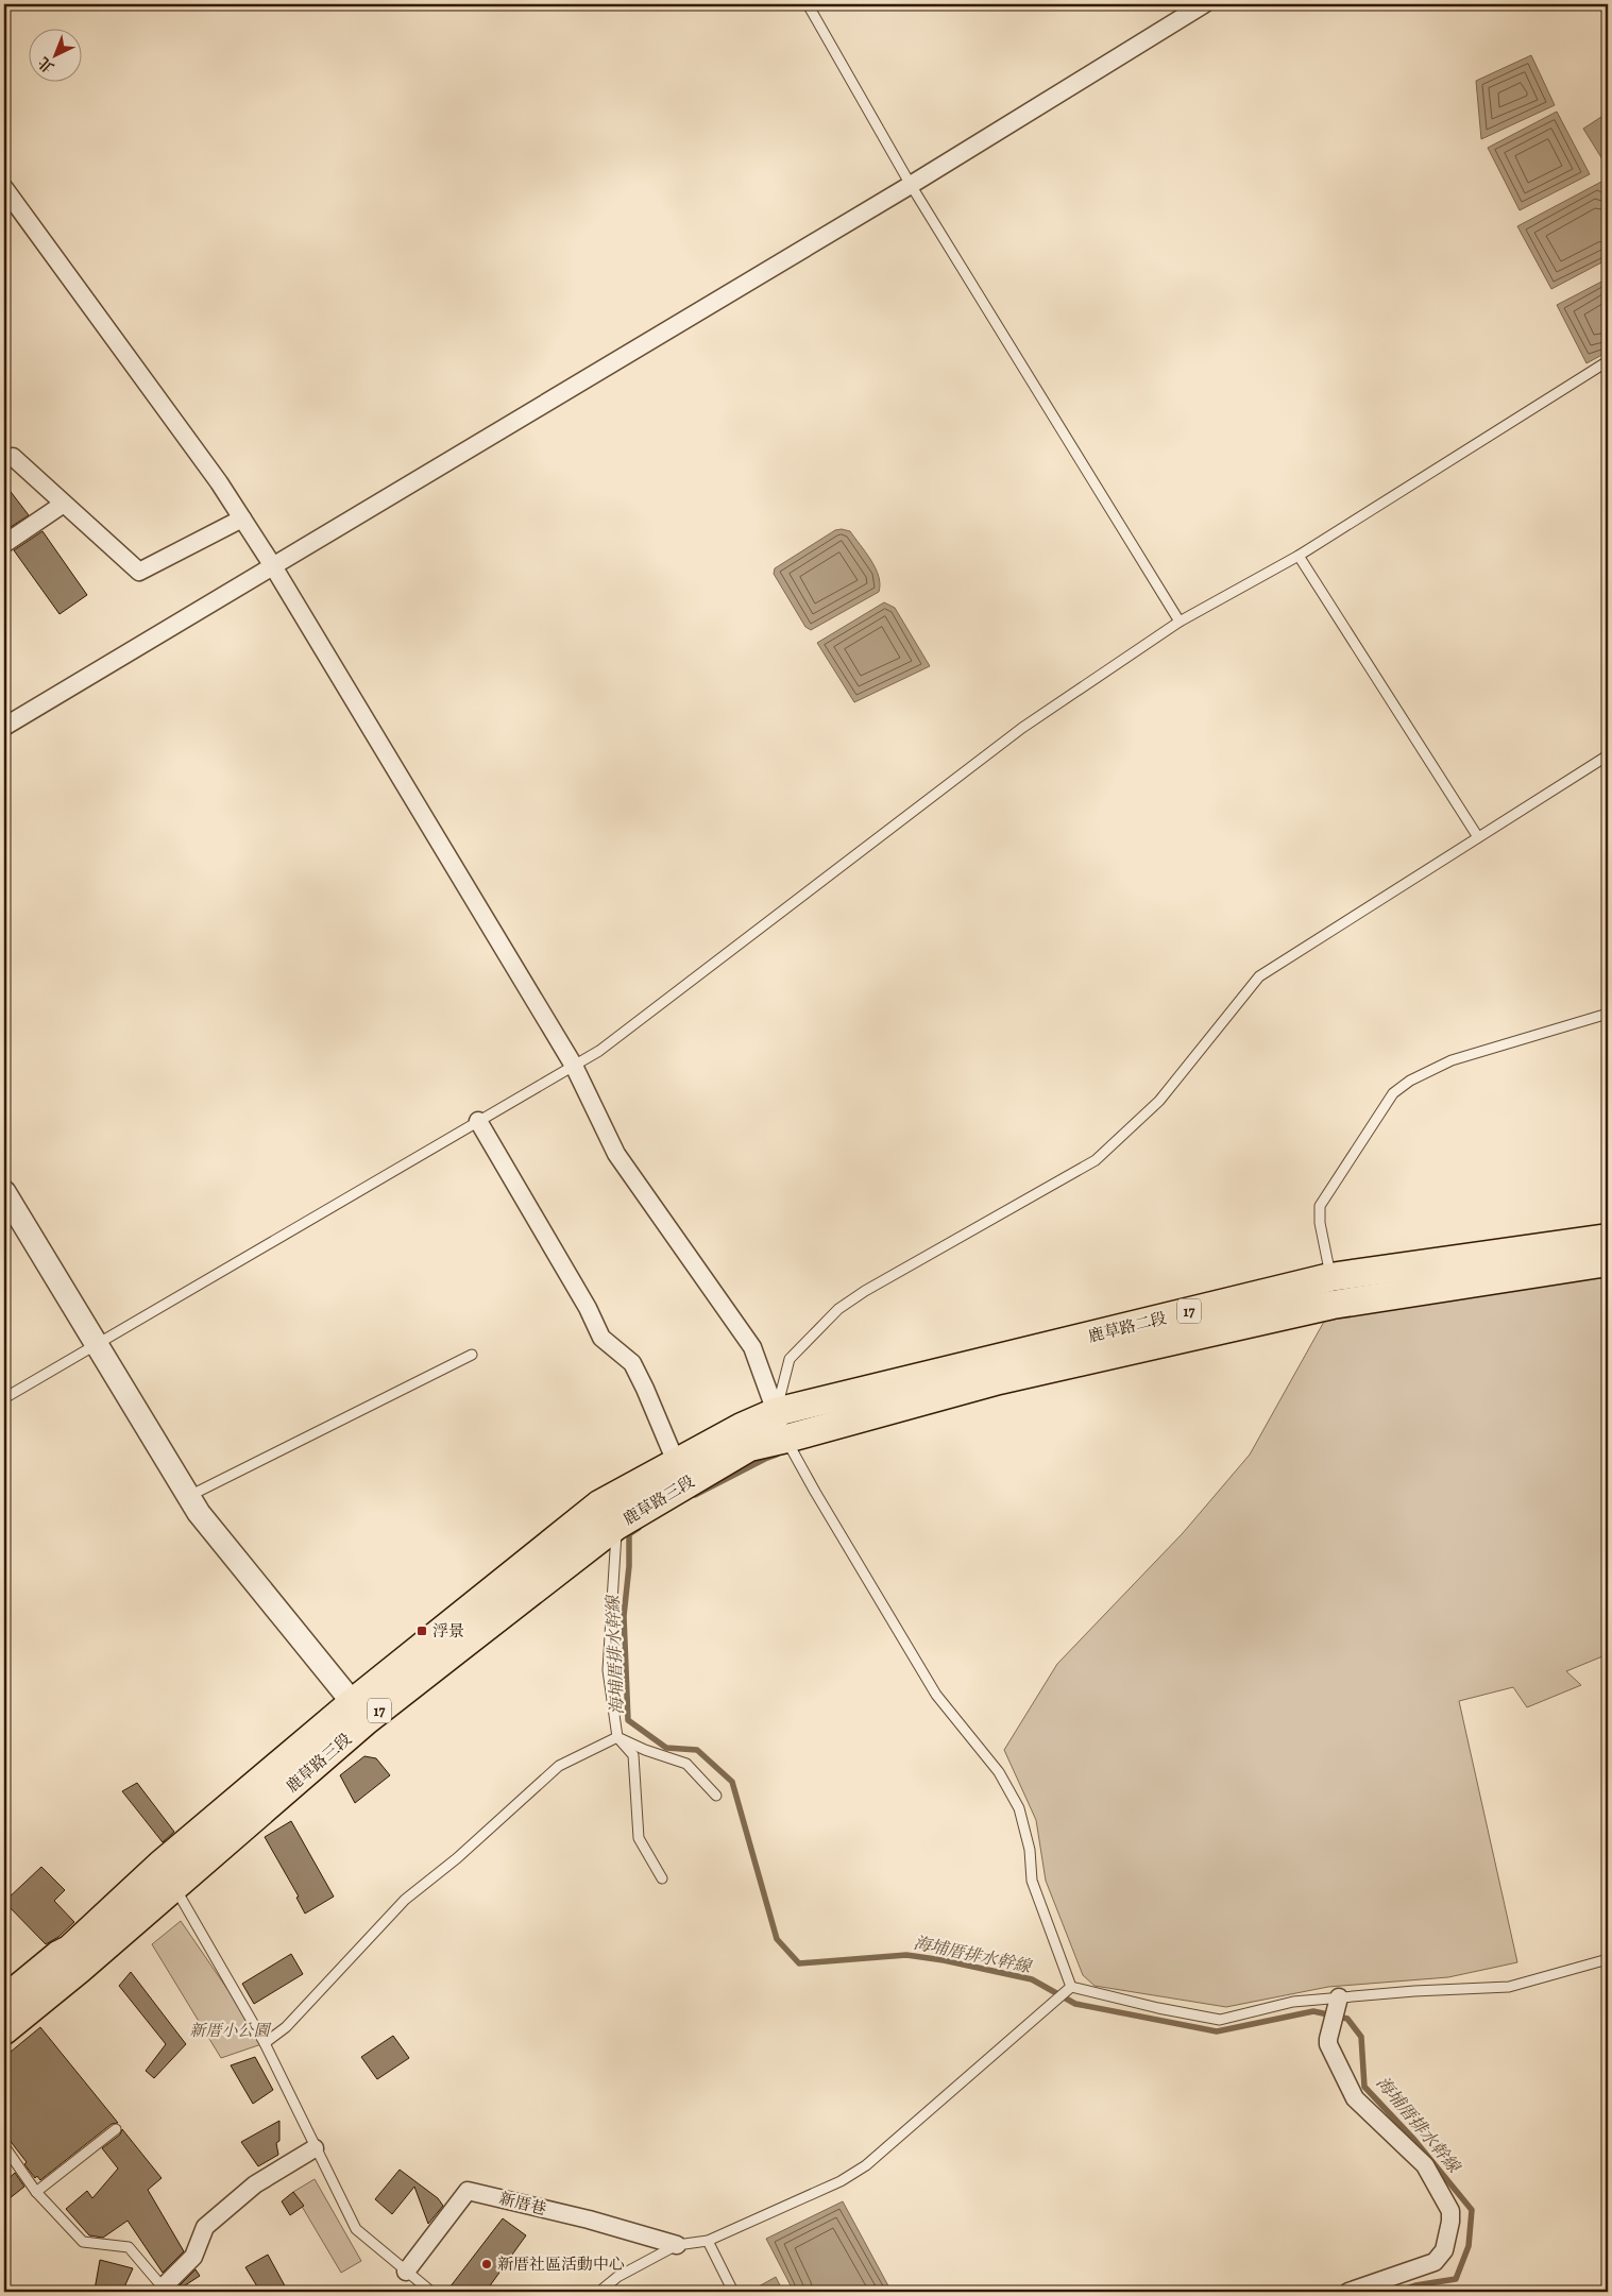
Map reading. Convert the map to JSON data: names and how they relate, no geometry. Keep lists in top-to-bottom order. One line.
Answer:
{"streets":{"main road":["17","鹿草路二段","鹿草路三段"],"street":["新厝巷"]},"crossings":[["鹿草路二段","鹿草路三段"]],"water":["海埔厝排水幹線"],"parks":["新厝小公園"],"places":{"transit":["浮景"],"other":["新厝社區活動中心"]},"north":"bottom left"}
